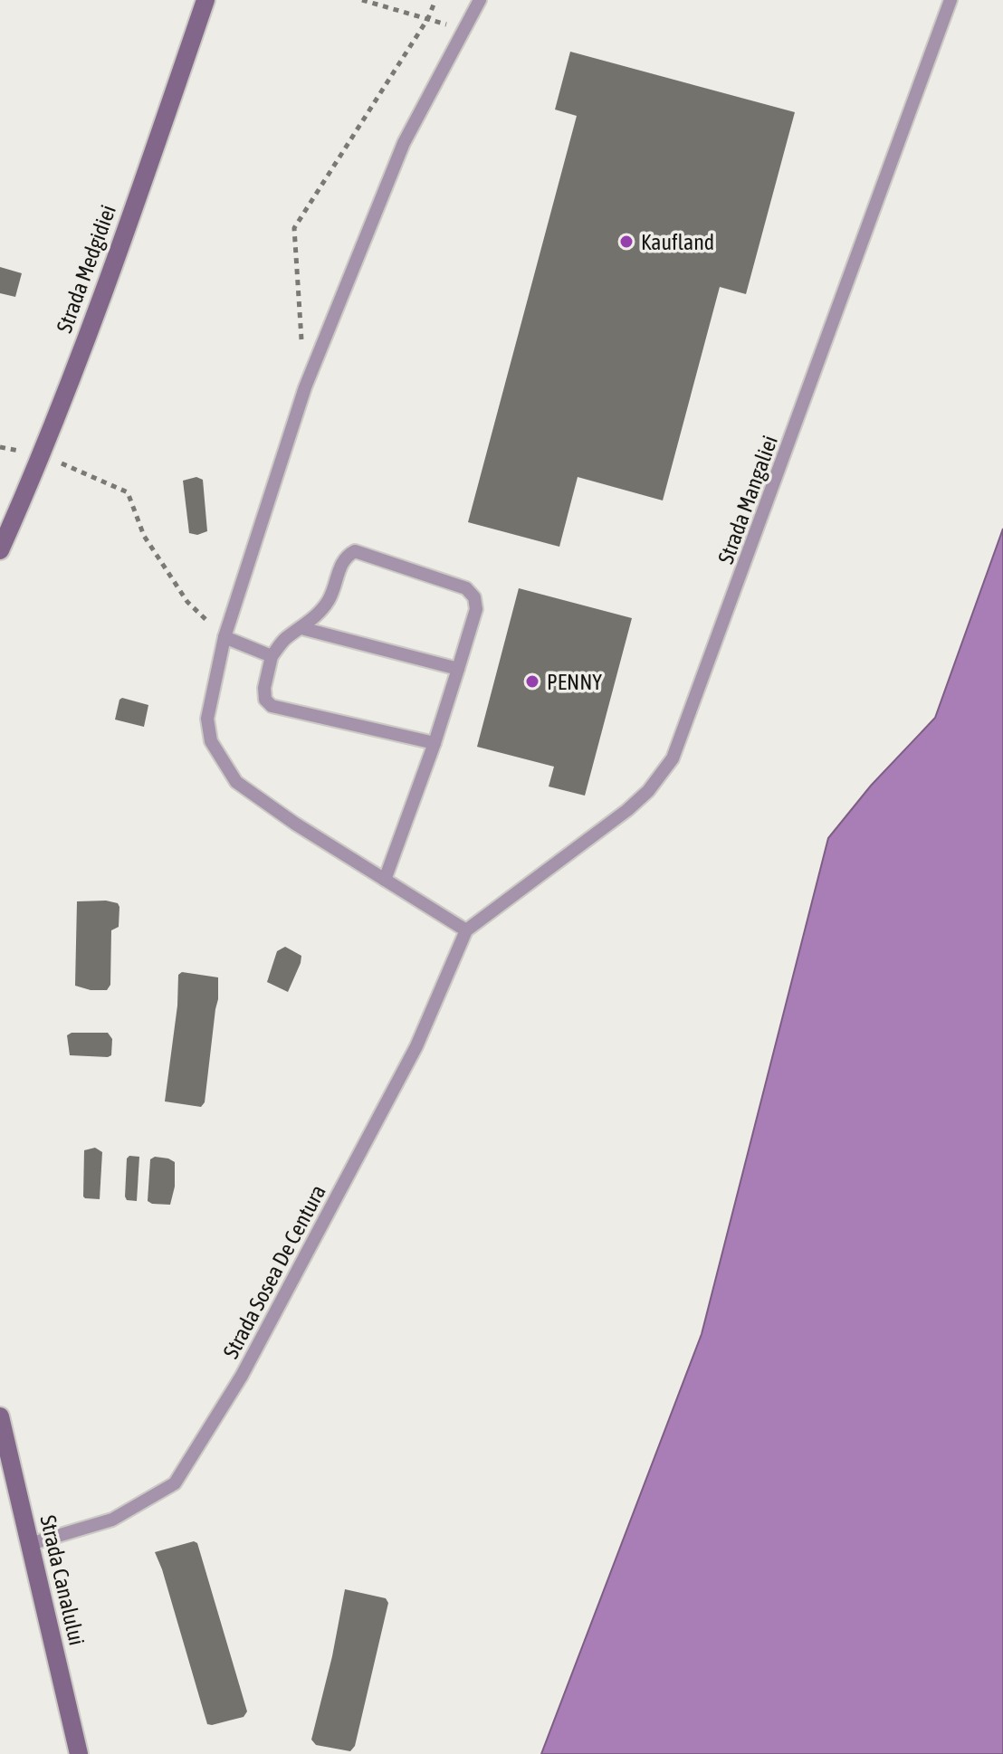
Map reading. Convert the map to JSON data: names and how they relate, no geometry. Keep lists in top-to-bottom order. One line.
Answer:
{"streets":{"main road":["Strada Medgidiei","Strada Canalului"],"lane":["Strada Mangaliei","Strada Sosea De Centura"]},"crossings":[["Strada Mangaliei","Strada Sosea De Centura"],["Strada Sosea De Centura","Strada Canalului"]],"places":["Kaufland","PENNY"]}
